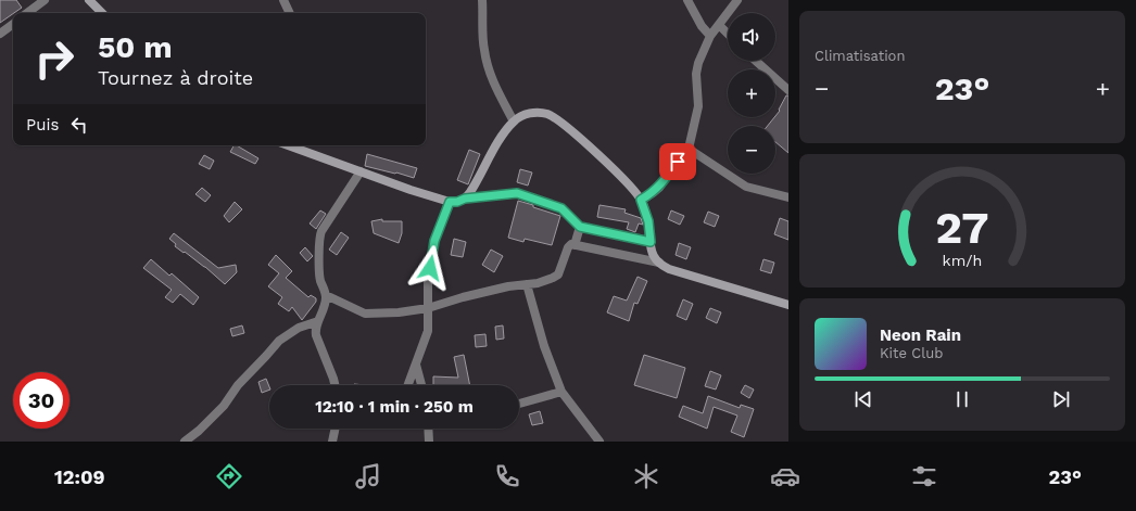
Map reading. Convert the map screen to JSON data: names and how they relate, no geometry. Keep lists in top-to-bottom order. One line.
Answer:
{"page":{"tile":"Climatisation","map_buttons":["+","−"],"turn":["50 m","Tournez à droite"],"heat":["−","23°","+"],"then":"Puis","song":["Neon Rain","Kite Club"],"limit":"30","trip":"12:10 · 1 min · 250 m","tabs":["12:09","23°"],"gauge":["27","km/h"]}}
